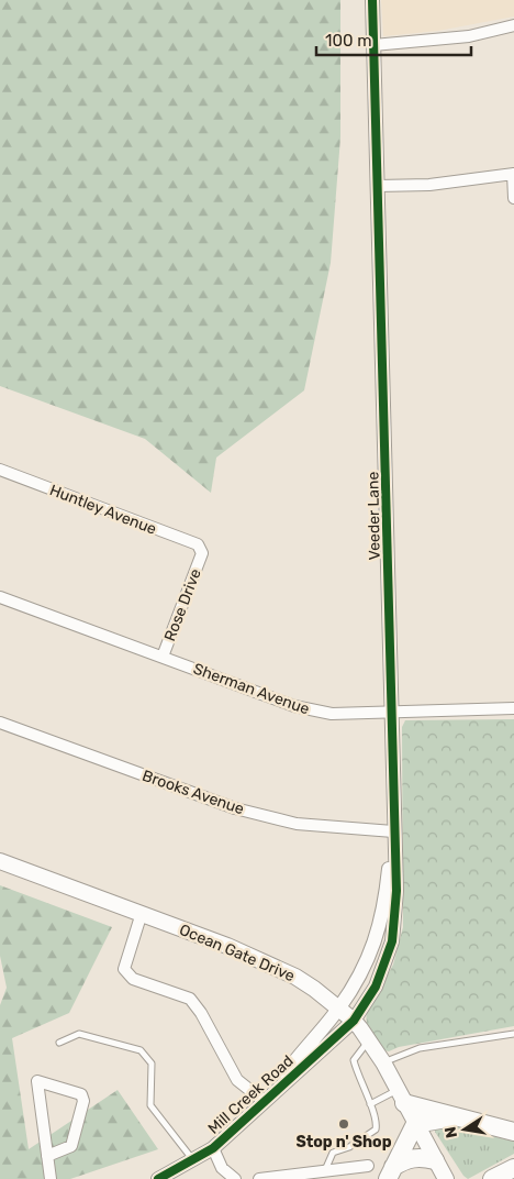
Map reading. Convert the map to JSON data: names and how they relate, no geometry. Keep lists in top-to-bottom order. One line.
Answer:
{"streets":{"main road":["Ocean Gate Drive"],"street":["Huntley Avenue","Veeder Lane","Rose Drive","Sherman Avenue","Brooks Avenue","Mill Creek Road"]},"crossings":[["Huntley Avenue","Rose Drive"],["Veeder Lane","Sherman Avenue"],["Veeder Lane","Brooks Avenue"],["Veeder Lane","Ocean Gate Drive"],["Veeder Lane","Mill Creek Road"],["Rose Drive","Sherman Avenue"],["Ocean Gate Drive","Mill Creek Road"]],"places":["Stop n' Shop"],"scale_bar":"100 m","north":"left"}
